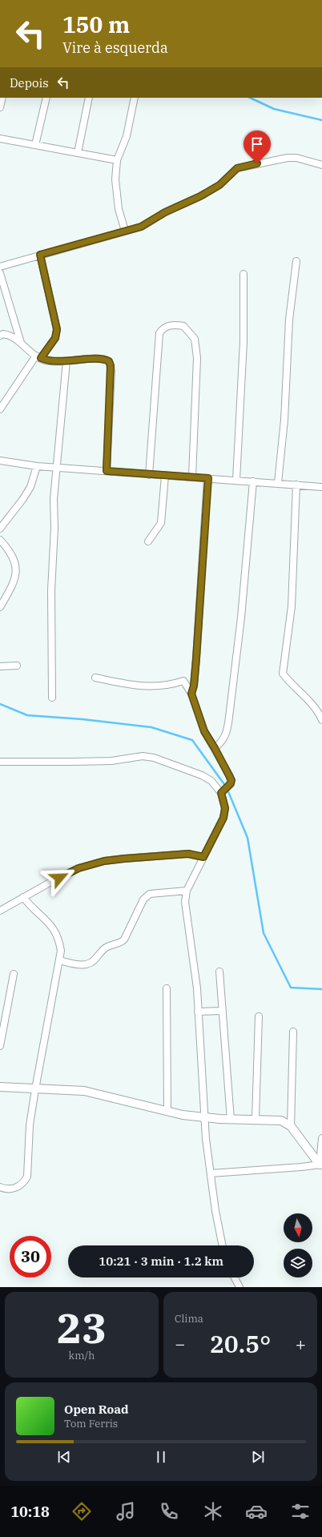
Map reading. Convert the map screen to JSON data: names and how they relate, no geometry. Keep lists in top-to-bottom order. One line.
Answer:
{"north":"bottom","page":{"turn":["150 m","Vire à esquerda"],"then":"Depois","limit":"30","trip":"10:21 · 3 min · 1.2 km","tile":[["23","km/h"],"Clima"],"heat":["−","20.5°","+"],"song":["Open Road","Tom Ferris"],"tabs":"10:18"}}
